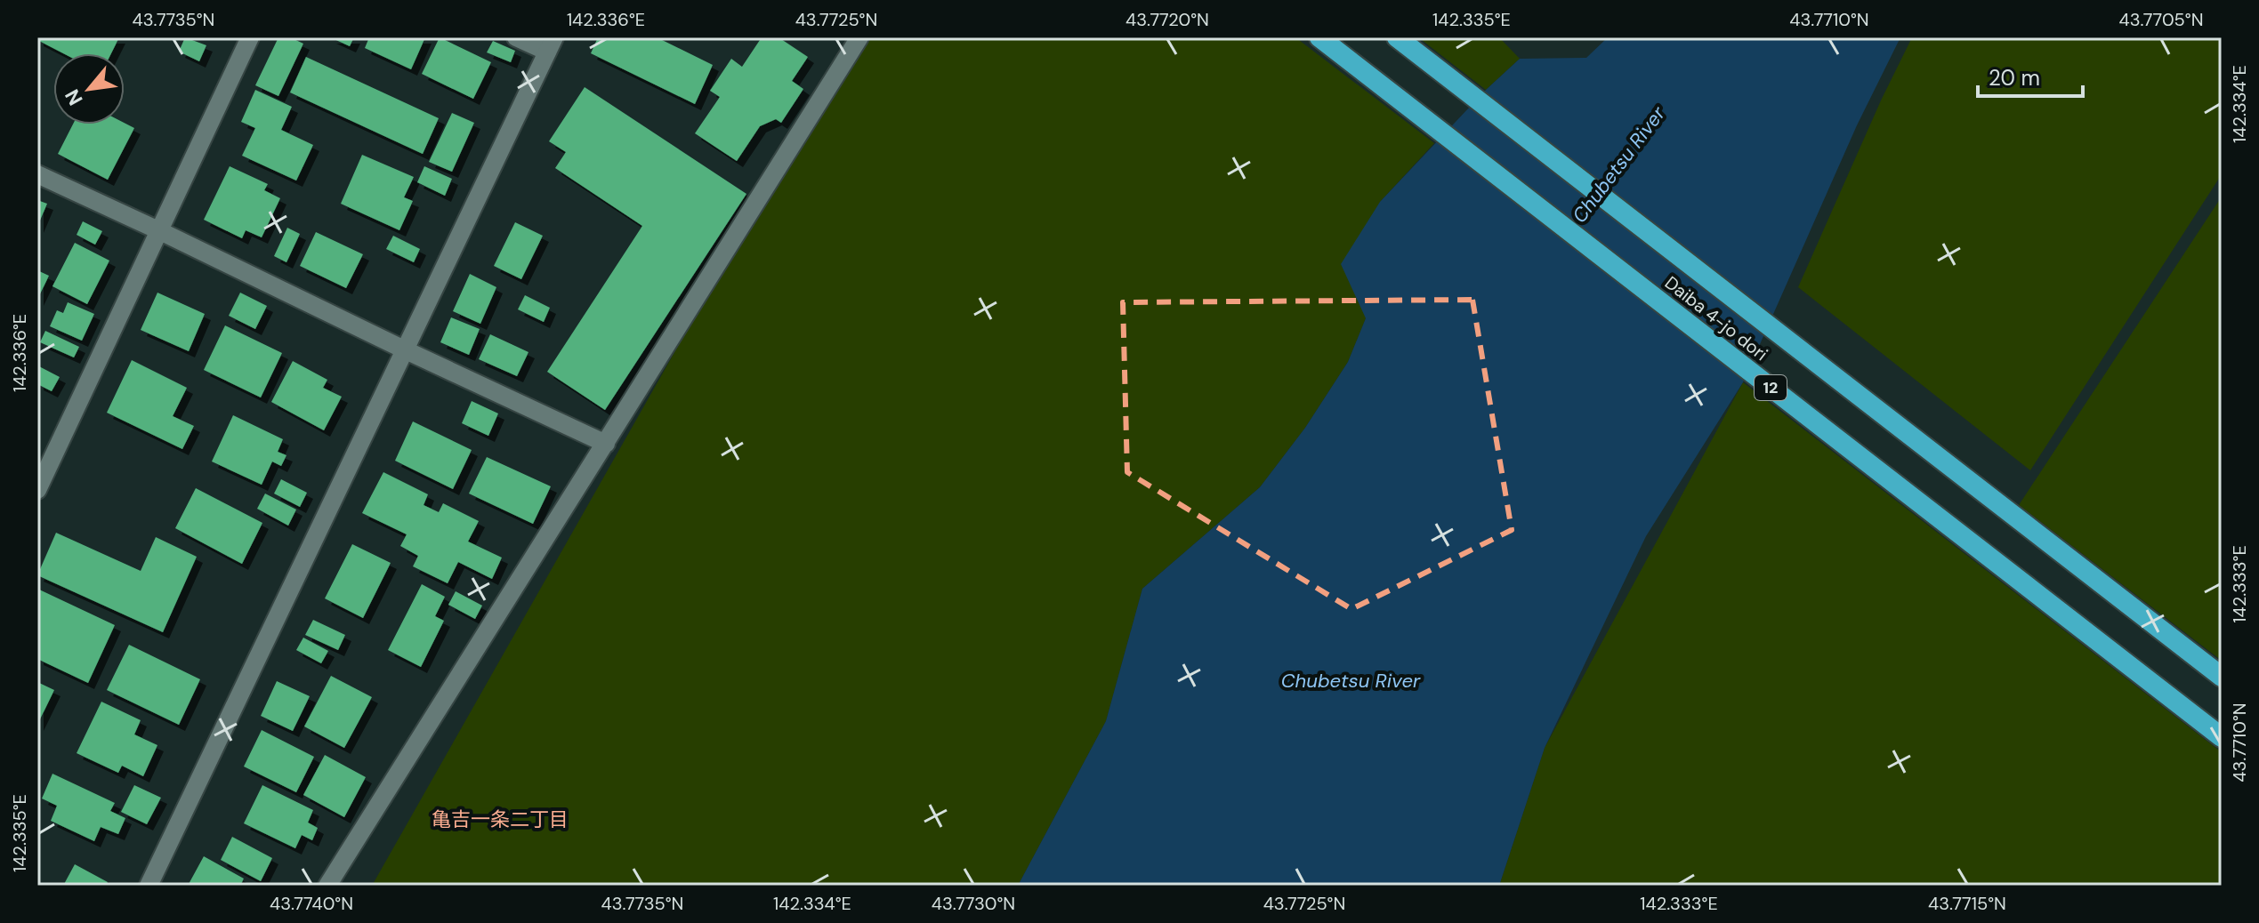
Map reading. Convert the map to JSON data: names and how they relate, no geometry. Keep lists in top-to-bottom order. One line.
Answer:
{"streets":{"highway":["Daiba 4-jo dori","12"]},"districts":["亀吉一条二丁目"],"water":["Chubetsu River"],"scale_bar":"20 m","north":"bottom left","coordinates":["43.7735°N","142.336°E","43.7725°N","43.7720°N","142.335°E","43.7710°N","43.7705°N","142.334°E","142.333°E","43.7740°N","43.7730°N","43.7715°N"]}
